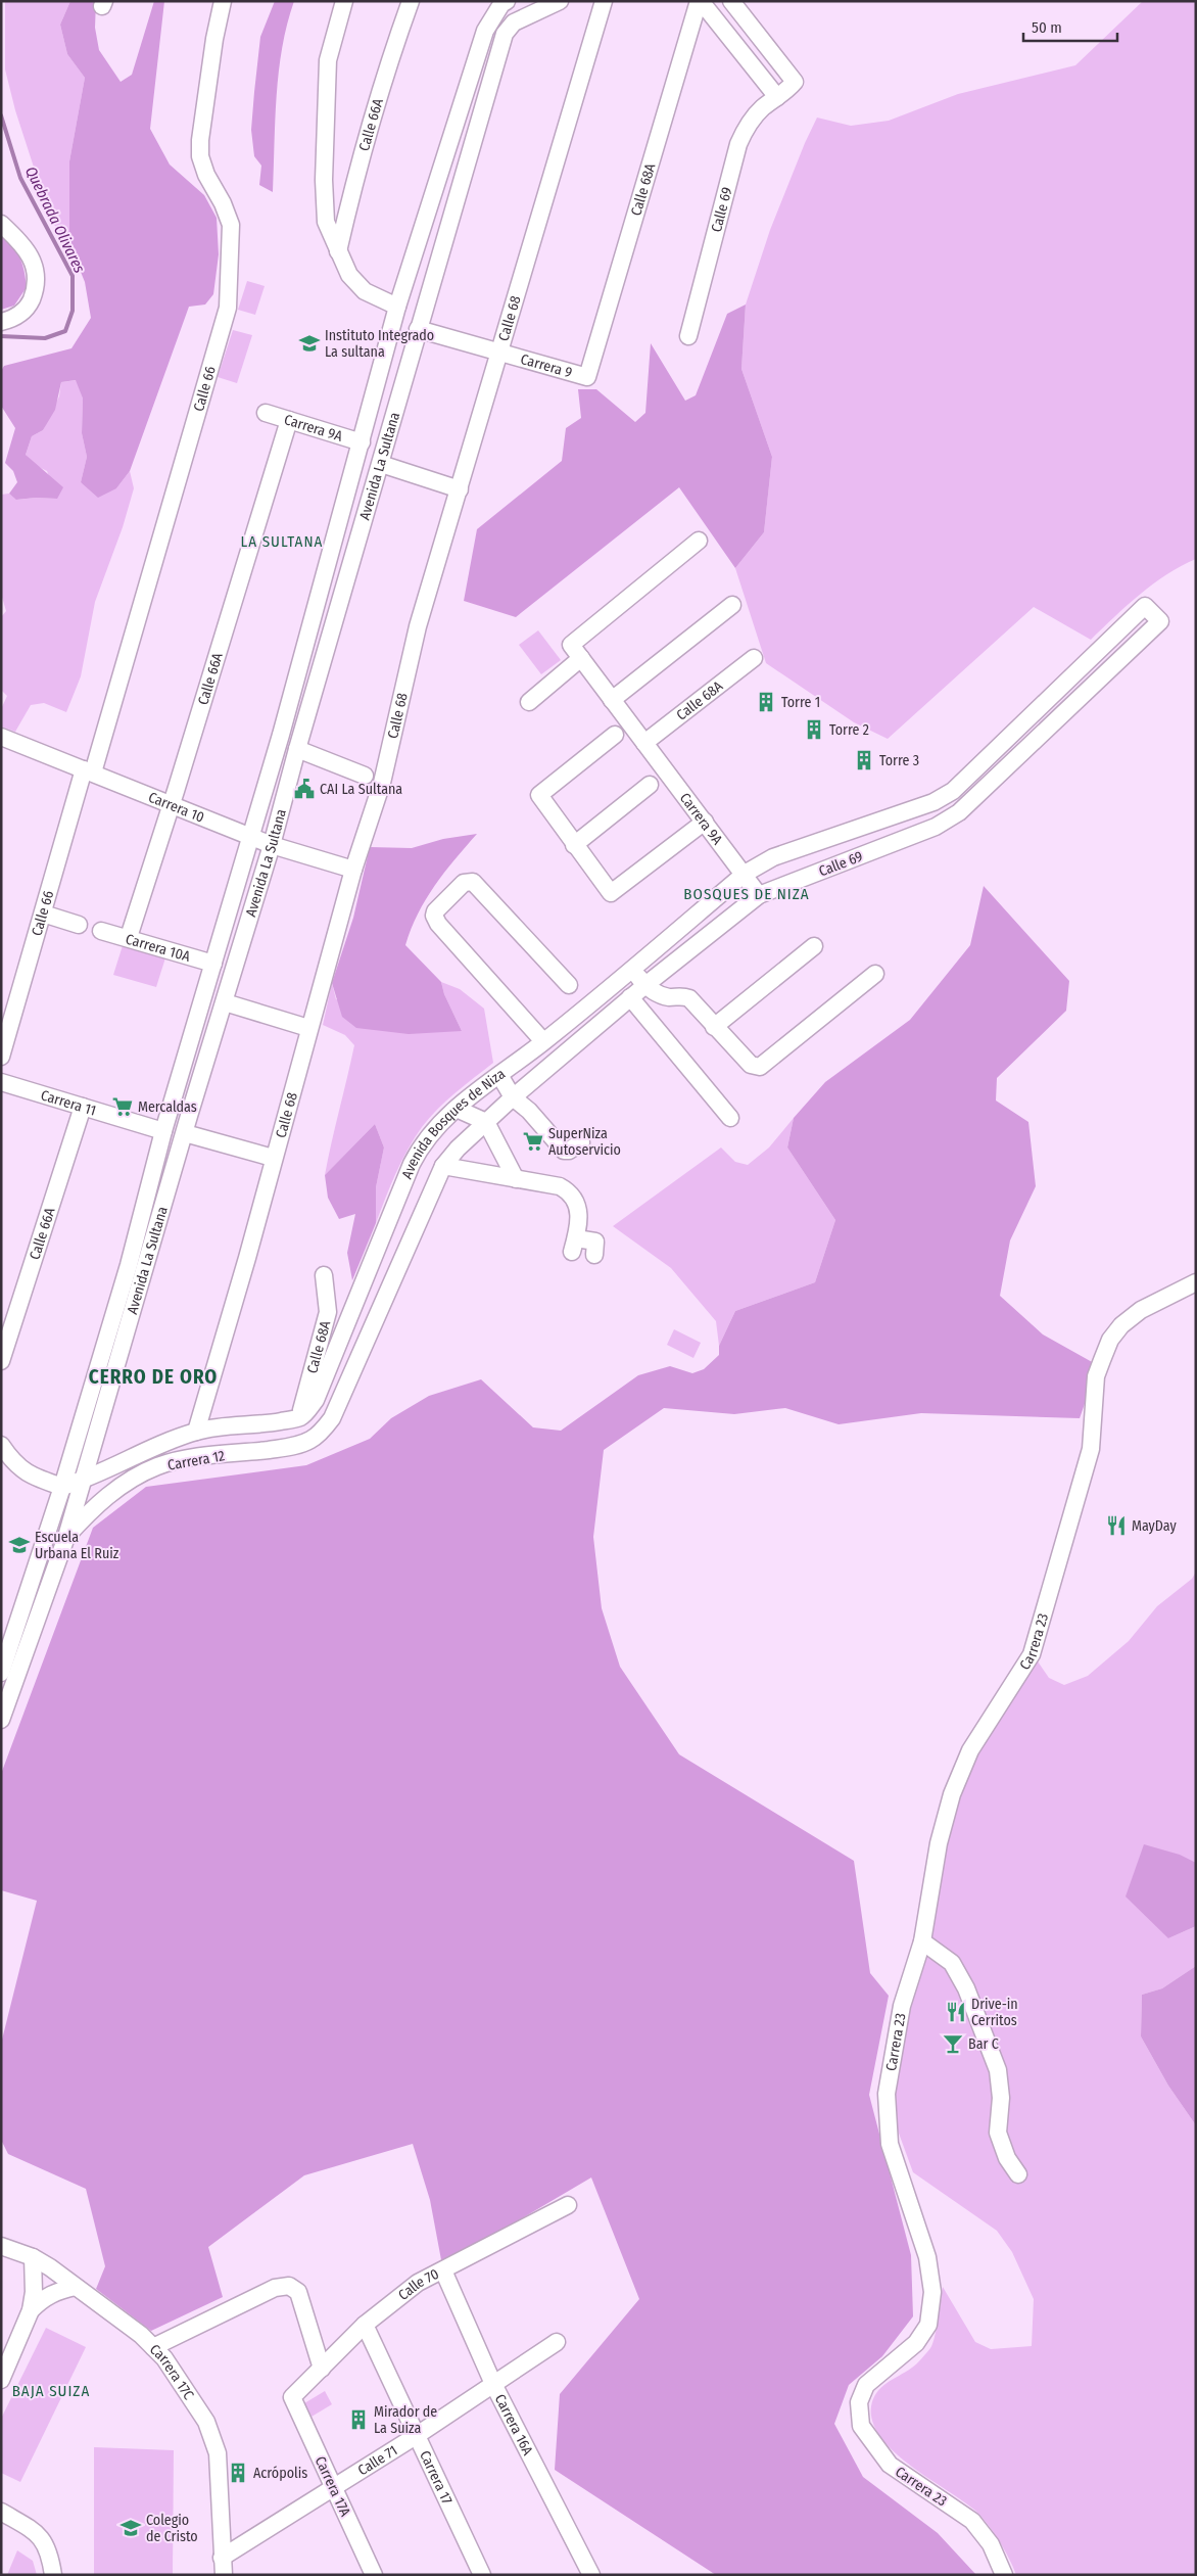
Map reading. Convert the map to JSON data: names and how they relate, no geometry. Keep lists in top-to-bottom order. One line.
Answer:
{"streets":{"street":["Calle 66A","Calle 68A","Calle 69","Calle 68","Carrera 9","Calle 66","Carrera 9A","Avenida La Sultana","Carrera 10","Carrera 10A","Carrera 11","Avenida Bosques de Niza","Carrera 12","Carrera 23","Calle 70","Carrera 17C","Carrera 16A","Calle 71","Carrera 17","Carrera 17A"]},"crossings":[["Calle 66A","Carrera 9A"],["Calle 66A","Carrera 10"],["Calle 66A","Carrera 10A"],["Calle 66A","Carrera 11"],["Calle 68A","Carrera 9"],["Calle 68A","Carrera 9A"],["Calle 68A","Avenida Bosques de Niza"],["Calle 68A","Carrera 12"],["Calle 69","Carrera 9A"],["Calle 69","Avenida Bosques de Niza"],["Calle 68","Carrera 9"],["Calle 68","Carrera 10"],["Calle 68","Carrera 12"],["Carrera 9","Avenida La Sultana"],["Calle 66","Carrera 10"],["Carrera 9A","Avenida La Sultana"],["Avenida La Sultana","Carrera 10"],["Avenida La Sultana","Carrera 10A"],["Avenida La Sultana","Carrera 11"],["Avenida La Sultana","Carrera 12"],["Avenida Bosques de Niza","Carrera 12"],["Calle 70","Carrera 16A"],["Calle 70","Carrera 17"],["Calle 70","Carrera 17A"],["Carrera 17C","Calle 71"],["Carrera 16A","Calle 71"],["Calle 71","Carrera 17"],["Calle 71","Carrera 17A"]],"districts":["LA SULTANA","BOSQUES DE NIZA","CERRO DE ORO","BAJA SUIZA"],"water":["Quebrada Olivares"],"places":{"school or university":["Instituto Integrado La sultana","Escuela Urbana El Ruiz","Colegio de Cristo"],"building":["Torre 1","Torre 2","Torre 3","Mirador de La Suiza","Acrópolis"],"public building":["CAI La Sultana"],"supermarket":["Mercaldas","SuperNiza Autoservicio"],"restaurant":["MayDay","Drive-in Cerritos"],"bar":["Bar C"]},"scale_bar":"50 m"}
